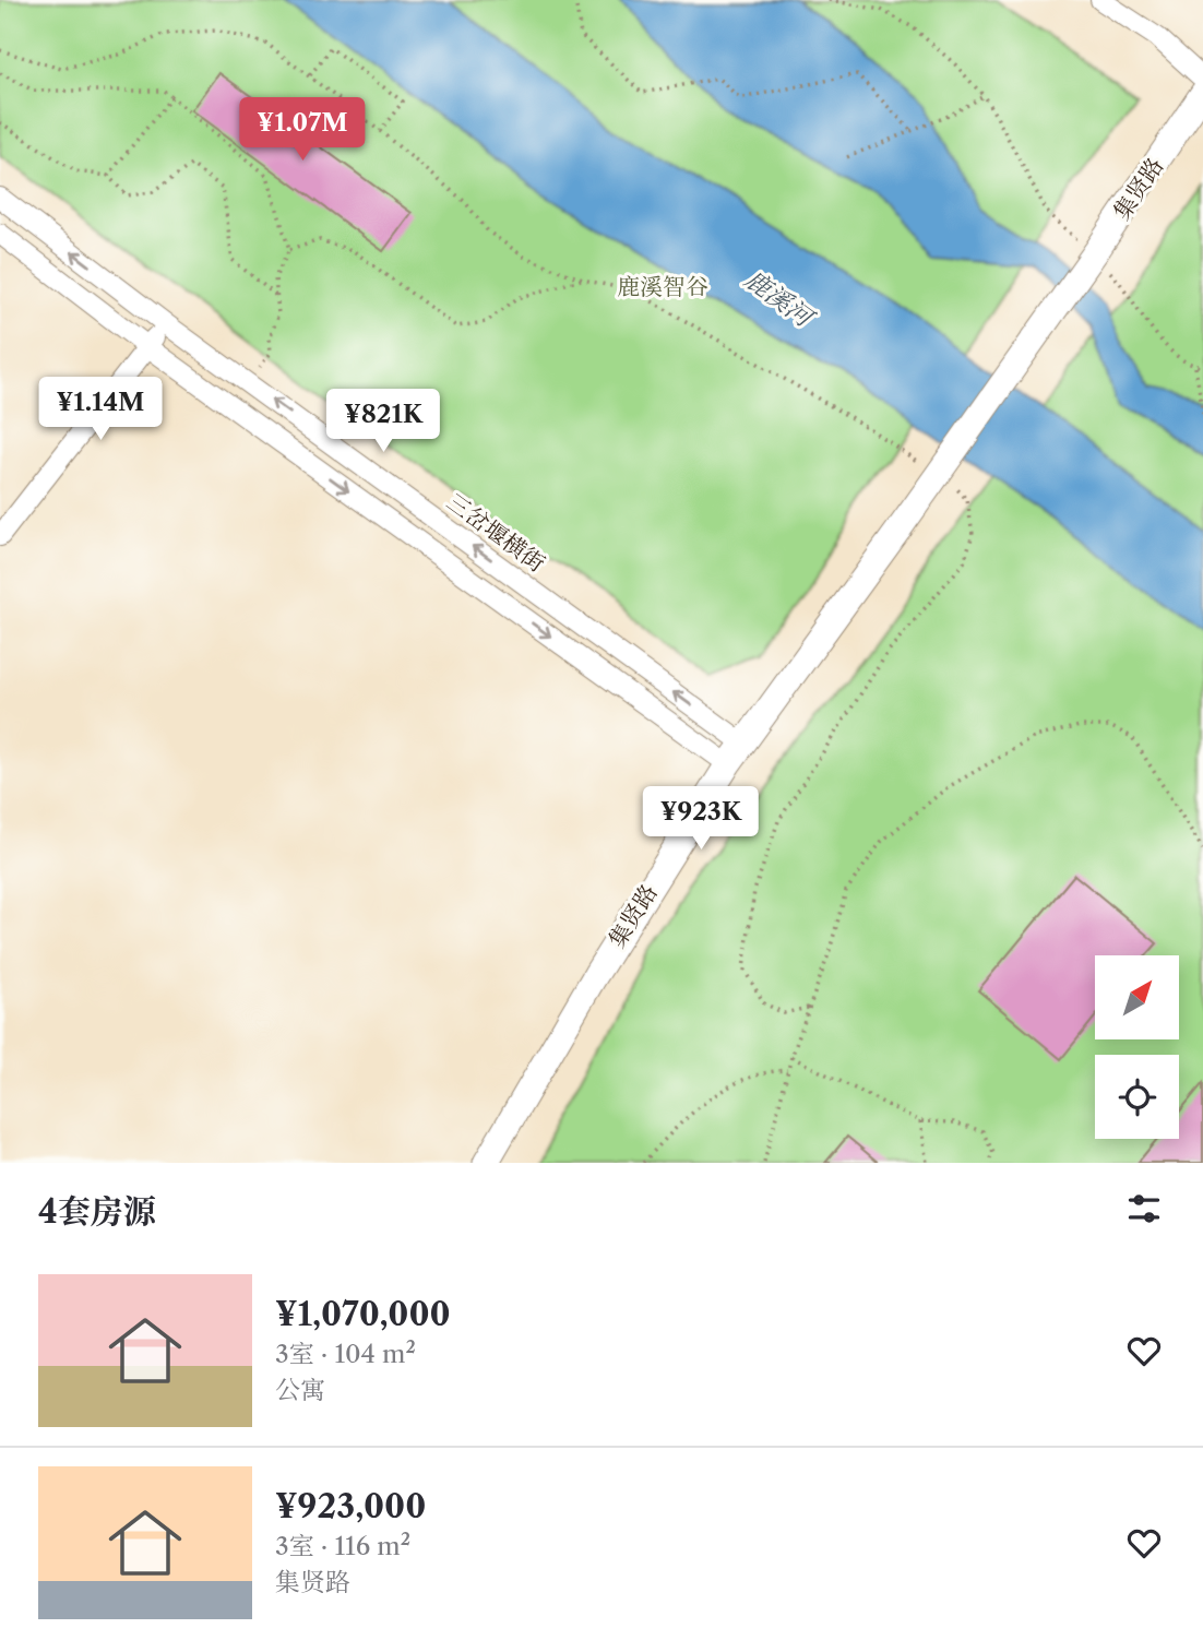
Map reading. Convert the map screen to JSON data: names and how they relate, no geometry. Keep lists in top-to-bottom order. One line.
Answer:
{"streets":{"street":["集贤路","三岔堰横街"]},"crossings":[["集贤路","三岔堰横街"]],"water":["鹿溪河"],"parks":["鹿溪智谷"],"north":"top right","page":{"price":["¥1.07M","¥1.14M","¥821K","¥923K"],"heading":"4套房源","list":[{"name":"¥1,070,000","note":"3室 · 104 m² · 公寓"},{"name":"¥923,000","note":"3室 · 116 m² · 集贤路"}]}}
